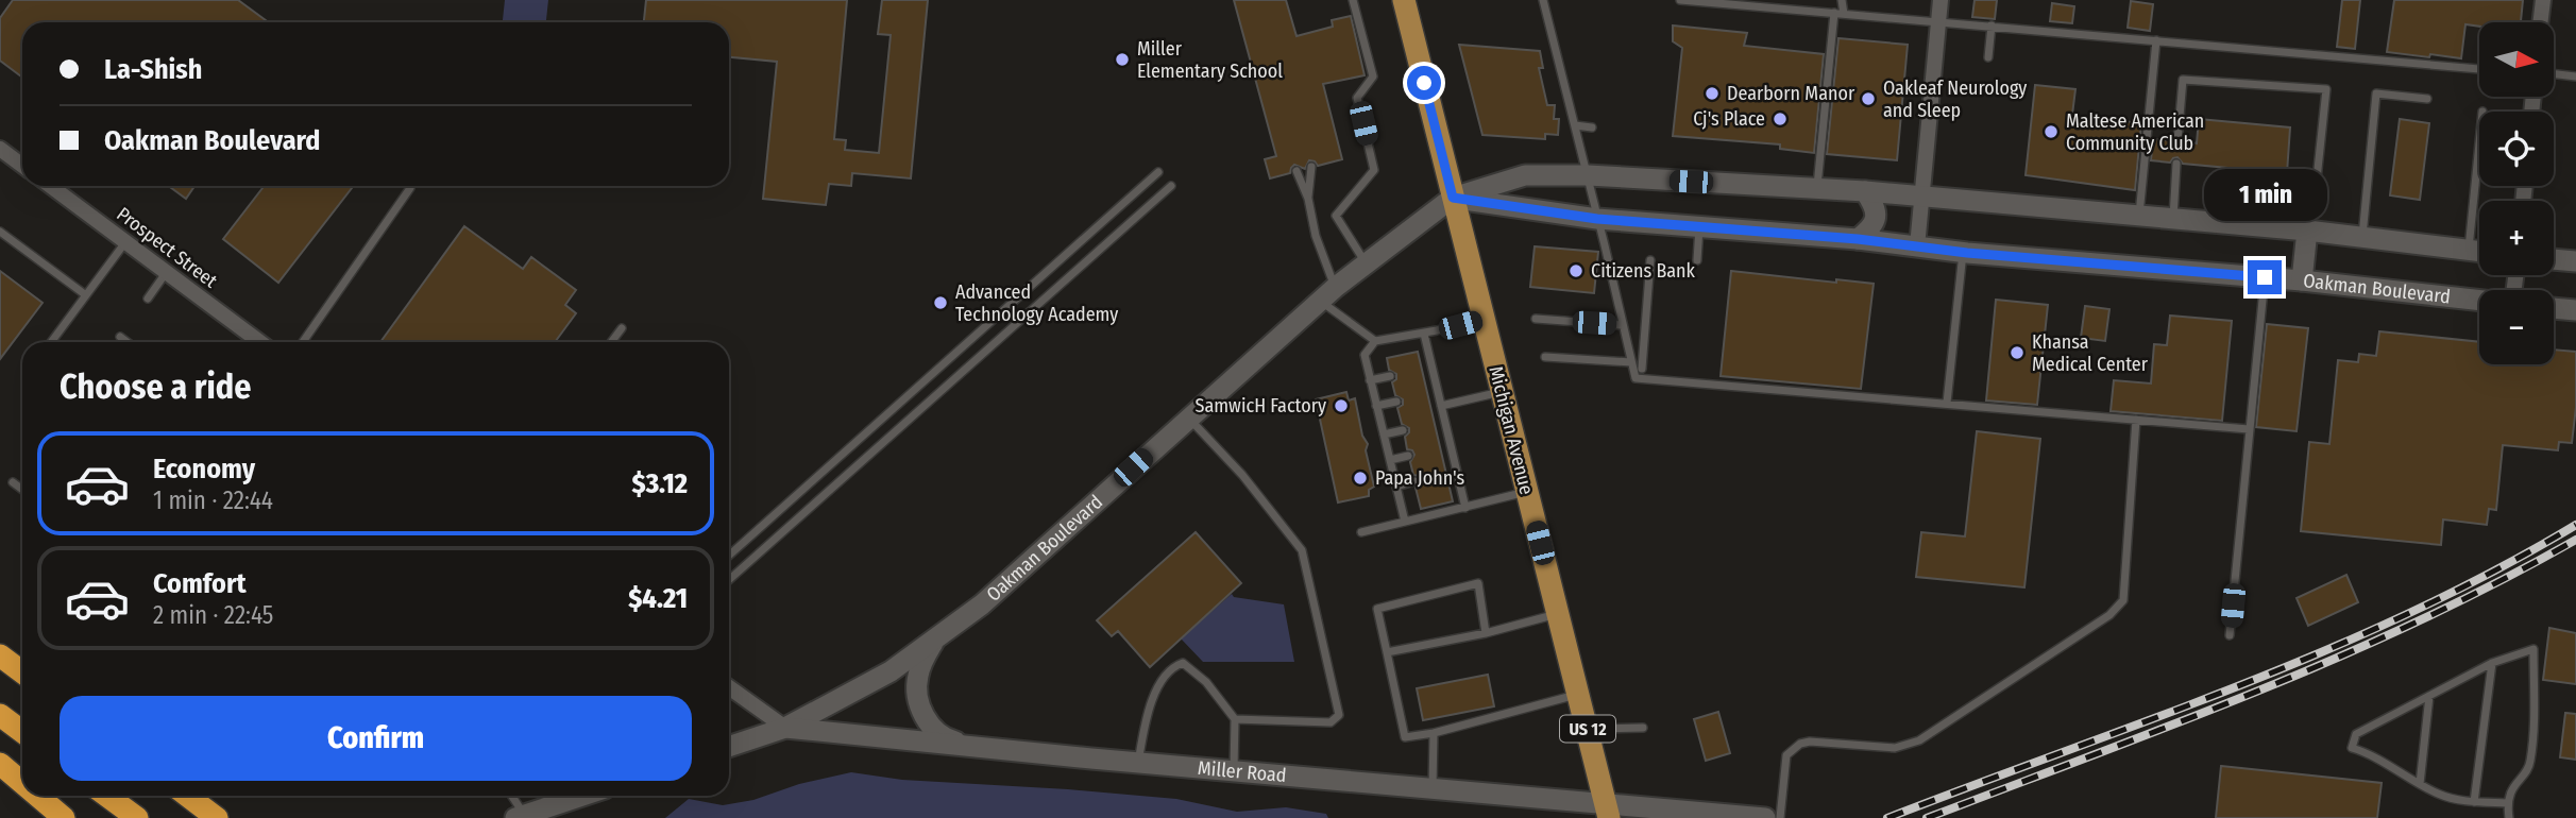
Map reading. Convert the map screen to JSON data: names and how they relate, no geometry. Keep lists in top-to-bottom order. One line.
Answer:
{"streets":{"main road":["Michigan Avenue","US 12"],"street":["Prospect Street","Oakman Boulevard","Miller Road"]},"crossings":[["Oakman Boulevard","Michigan Avenue"],["Oakman Boulevard","Miller Road"],["Michigan Avenue","Miller Road"]],"places":["Miller Elementary School","Dearborn Manor","Oakleaf Neurology and Sleep","Cj's Place","Maltese American Community Club","Citizens Bank","Advanced Technology Academy","Khansa Medical Center","SamwicH Factory","Papa John's"],"north":"right","page":{"map_buttons":["+","−"],"banner":["La-Shish","Oakman Boulevard"],"bubble":"1 min","heading":"Choose a ride","list":[{"name":"Economy","note":"1 min · 22:44","value":"$3.12"},{"name":"Comfort","note":"2 min · 22:45","value":"$4.21"}],"buttons":"Confirm"}}
